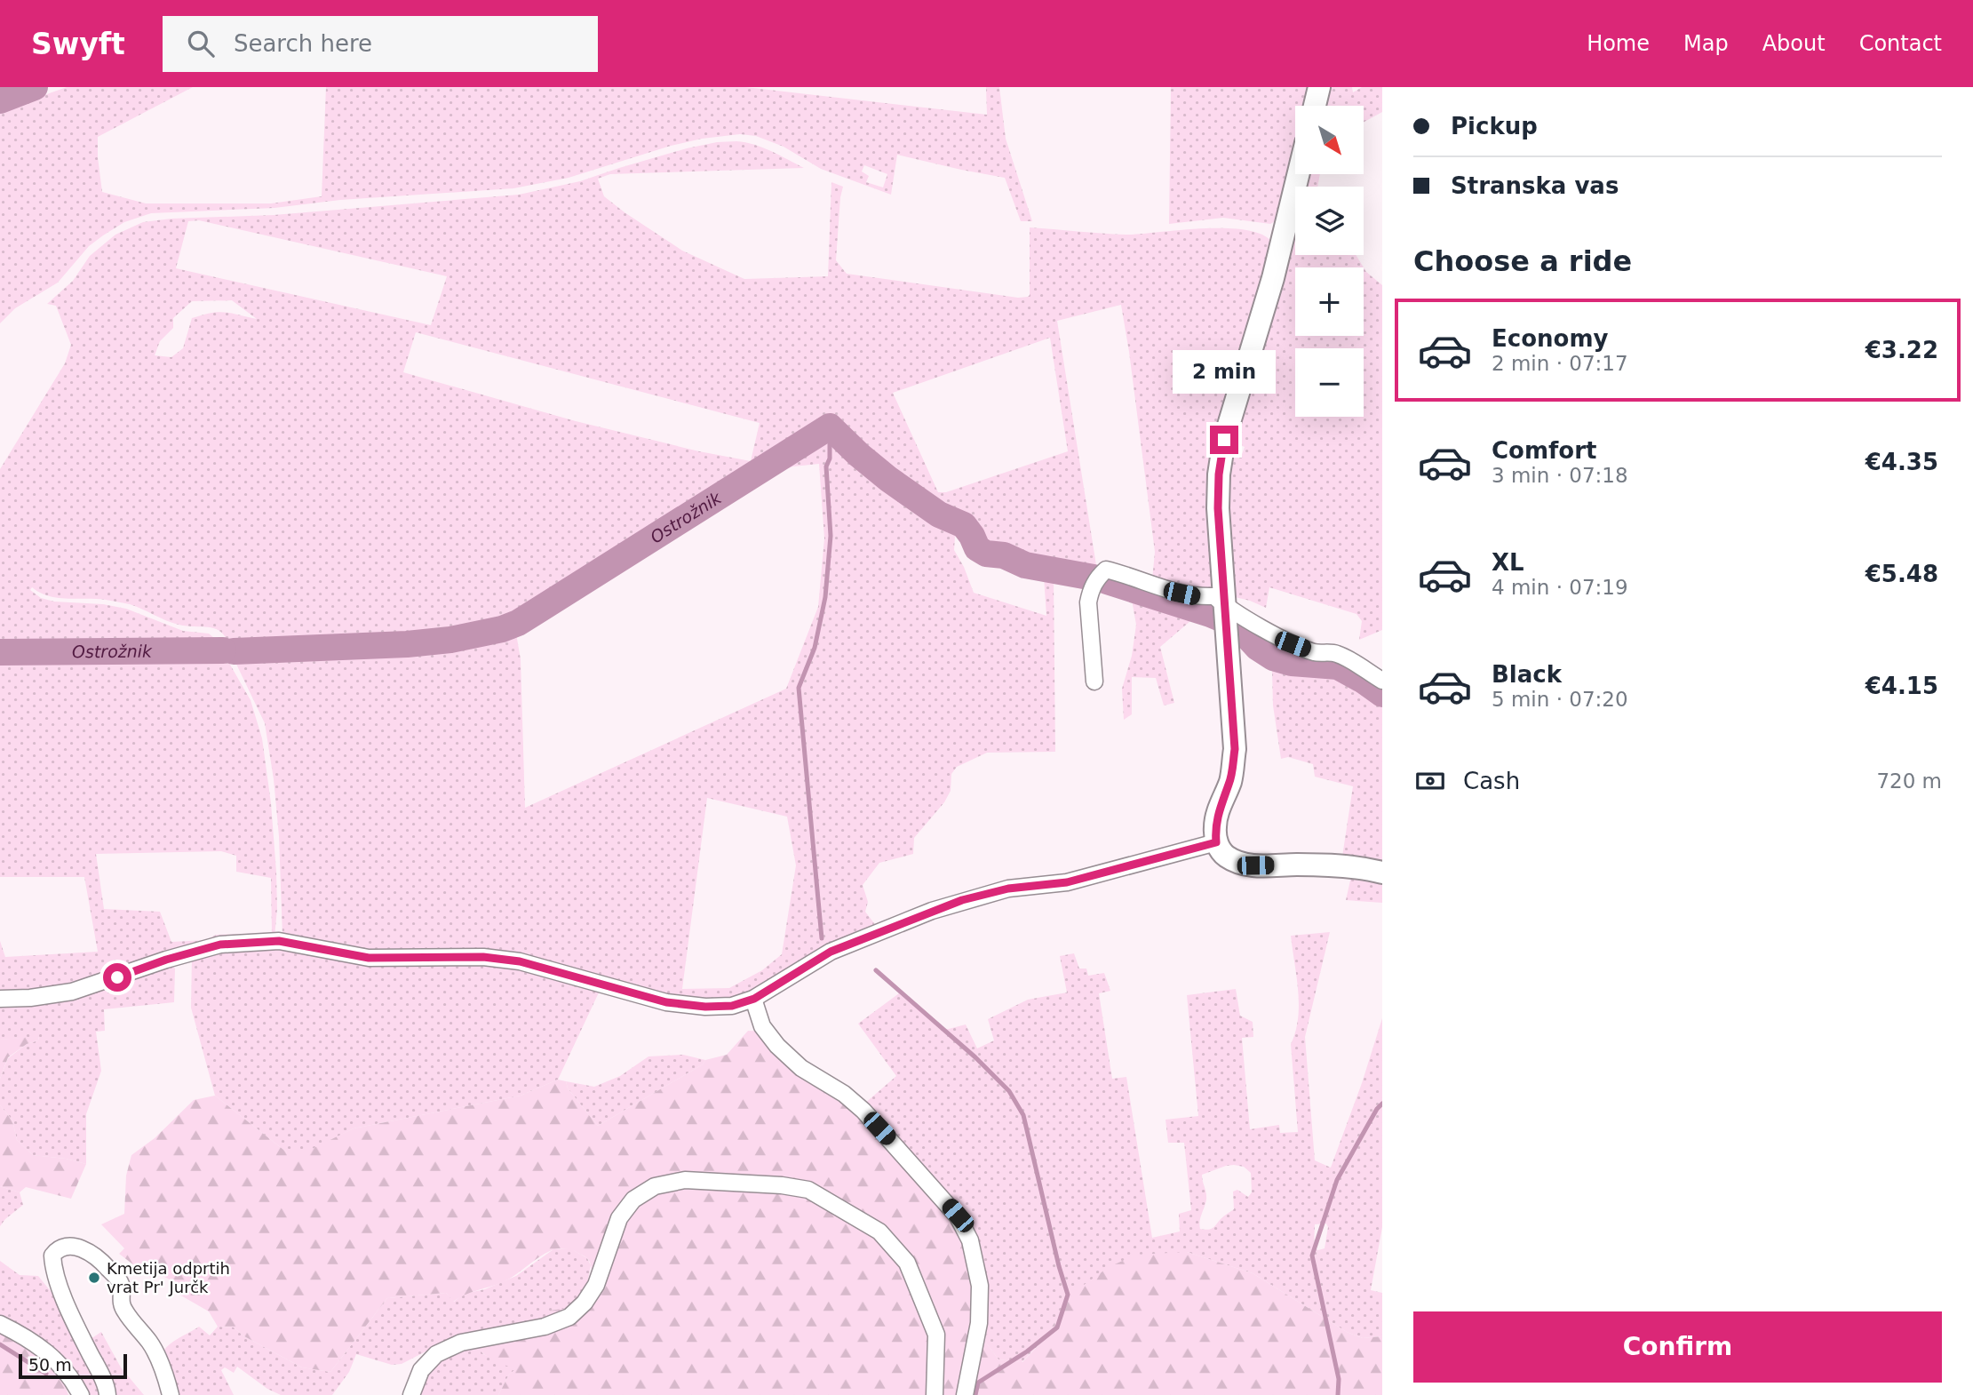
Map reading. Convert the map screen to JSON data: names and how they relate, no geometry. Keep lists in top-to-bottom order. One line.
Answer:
{"water":["Ostrožnik"],"places":["Kmetija odprtih vrat Pr' Jurčk"],"scale_bar":"50 m","north":"bottom right","page":{"header":"Swyft","search":"Search here","nav":["Home","Map","About","Contact"],"banner":["Pickup","Stranska vas"],"map_buttons":["+","−"],"heading":"Choose a ride","list":[{"name":"Economy","note":"2 min · 07:17","value":"€3.22"},{"name":"Comfort","note":"3 min · 07:18","value":"€4.35"},{"name":"XL","note":"4 min · 07:19","value":"€5.48"},{"name":"Black","note":"5 min · 07:20","value":"€4.15"}],"bubble":"2 min","pay":["Cash","720 m"],"buttons":"Confirm","scale":"50 m"}}
